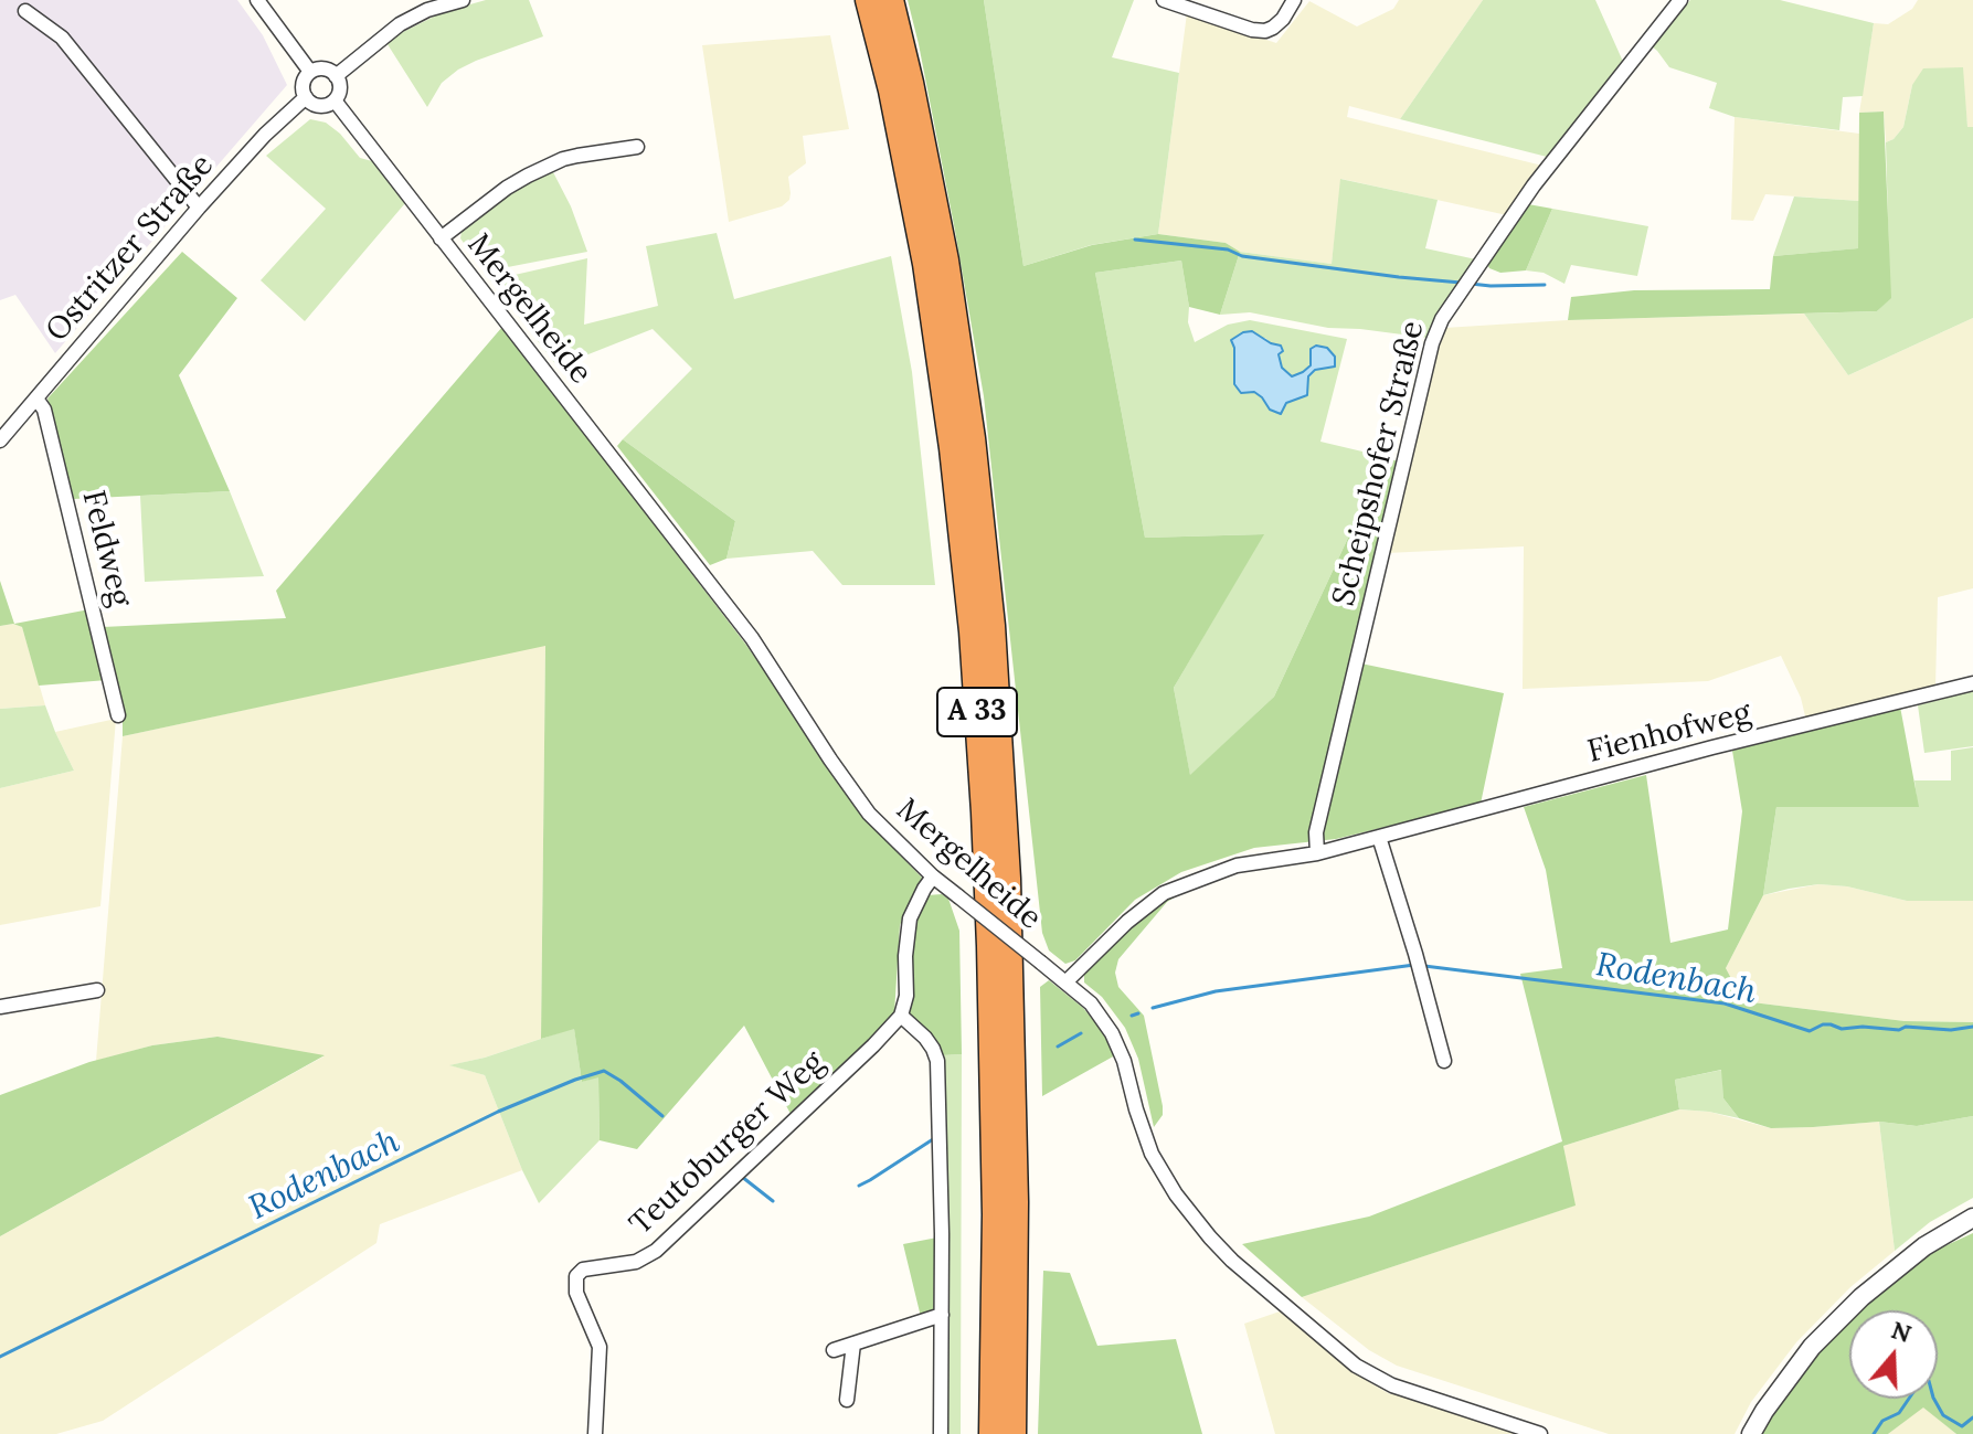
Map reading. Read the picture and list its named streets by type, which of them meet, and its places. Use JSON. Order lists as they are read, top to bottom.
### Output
{
  "streets": {
    "highway": ["A 33"],
    "street": [
      "Ostritzer Straße",
      "Mergelheide",
      "Scheipshofer Straße",
      "Feldweg",
      "Fienhofweg",
      "Teutoburger Weg"
    ]
  },
  "crossings": [
    ["Ostritzer Straße", "Mergelheide"],
    ["Ostritzer Straße", "Feldweg"],
    ["Mergelheide", "Fienhofweg"],
    ["Scheipshofer Straße", "Fienhofweg"]
  ],
  "water": ["Rodenbach"],
  "north": "top"
}
